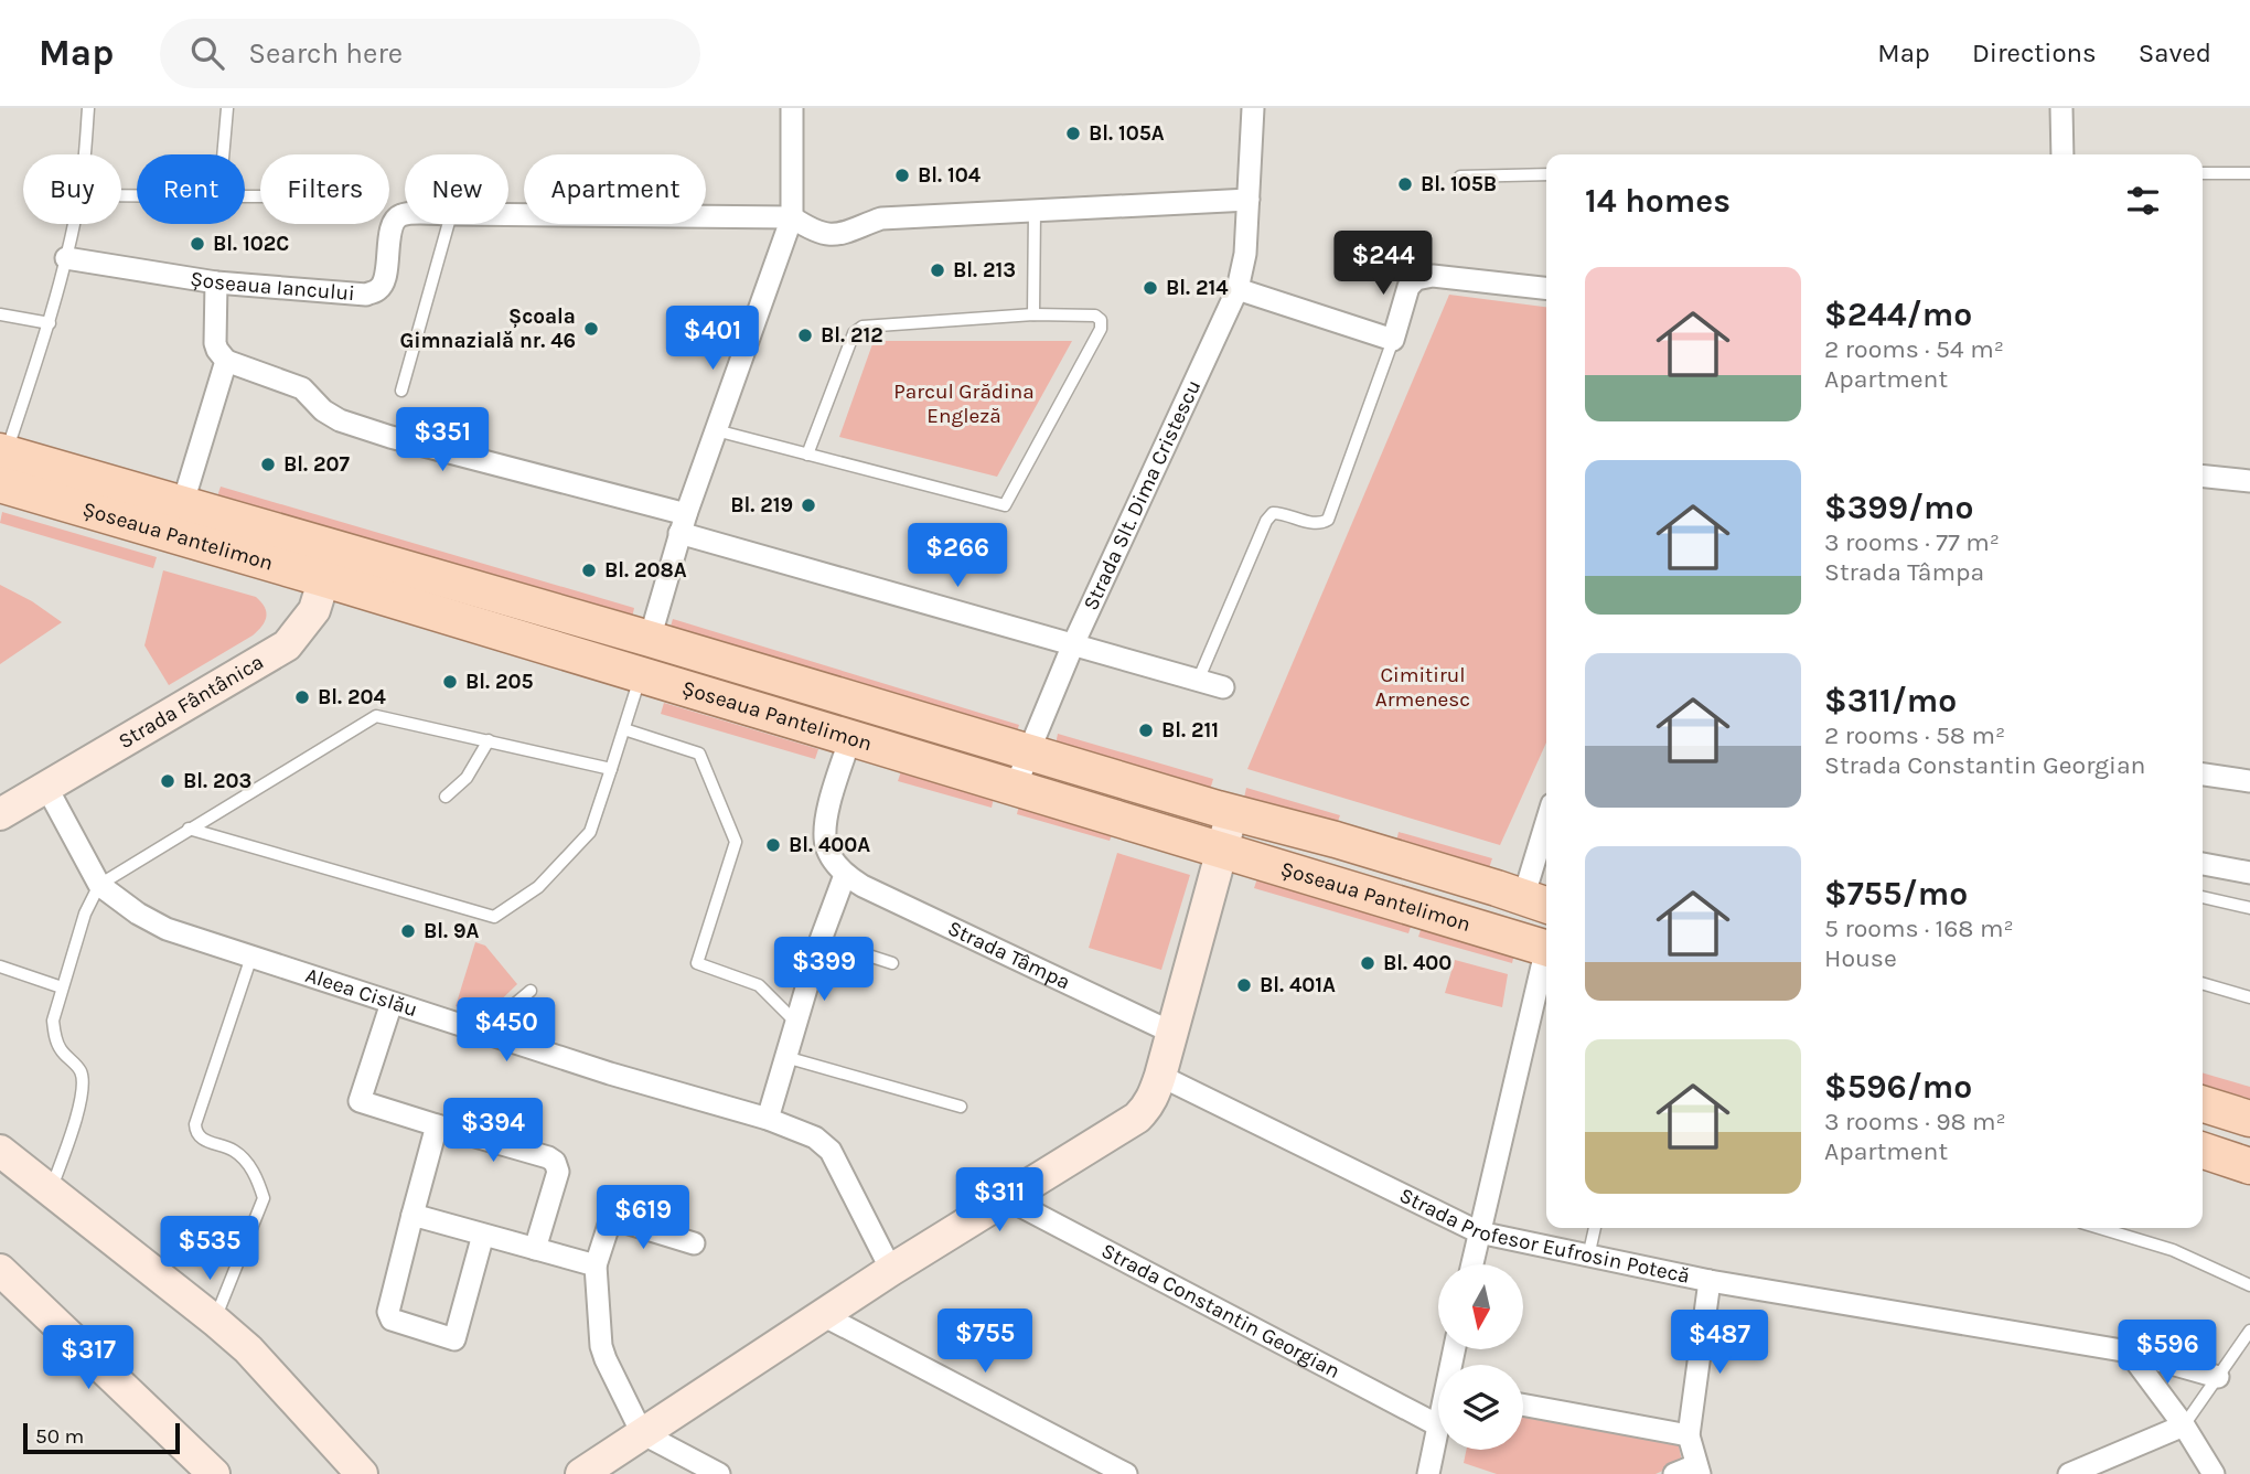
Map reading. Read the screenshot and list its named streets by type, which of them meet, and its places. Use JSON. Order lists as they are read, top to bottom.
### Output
{
  "streets": {
    "main road": ["Șoseaua Pantelimon"],
    "street": [
      "Șoseaua Iancului",
      "Strada Slt. Dima Cristescu",
      "Strada Fântânica",
      "Strada Tâmpa",
      "Aleea Cislău",
      "Strada Profesor Eufrosin Potecă",
      "Strada Constantin Georgian"
    ]
  },
  "crossings": [
    ["Strada Slt. Dima Cristescu", "Șoseaua Pantelimon"],
    ["Șoseaua Pantelimon", "Strada Fântânica"],
    ["Strada Fântânica", "Aleea Cislău"]
  ],
  "parks": ["Parcul Grădina Engleză", "Cimitirul Armenesc"],
  "places": [
    "Bl. 105A",
    "Bl. 104",
    "Bl. 105B",
    "Bl. 102C",
    "Bl. 213",
    "Bl. 214",
    "Școala Gimnazială nr. 46",
    "Bl. 212",
    "Bl. 207",
    "Bl. 219",
    "Bl. 208A",
    "Bl. 205",
    "Bl. 204",
    "Bl. 211",
    "Bl. 203",
    "Bl. 400A",
    "Bl. 9A",
    "Bl. 400",
    "Bl. 401A"
  ],
  "scale_bar": "50 m",
  "north": "bottom",
  "page": {
    "header": "Map",
    "search": "Search here",
    "nav": ["Map", "Directions", "Saved"],
    "chip": [
      "Buy",
      "Rent",
      "Filters",
      "New",
      "Apartment"
    ],
    "heading": "14 homes",
    "price": [
      "$244",
      "$401",
      "$351",
      "$266",
      "$399",
      "$450",
      "$394",
      "$311",
      "$619",
      "$535",
      "$755",
      "$487",
      "$596",
      "$317"
    ],
    "list": [
      {
        "name": "$244/mo",
        "note": "2 rooms · 54 m² · Apartment"
      },
      {
        "name": "$399/mo",
        "note": "3 rooms · 77 m² · Strada Tâmpa"
      },
      {
        "name": "$311/mo",
        "note": "2 rooms · 58 m² · Strada Constantin Georgian"
      },
      {
        "name": "$755/mo",
        "note": "5 rooms · 168 m² · House"
      },
      {
        "name": "$596/mo",
        "note": "3 rooms · 98 m² · Apartment"
      }
    ],
    "scale": "50 m"
  }
}
